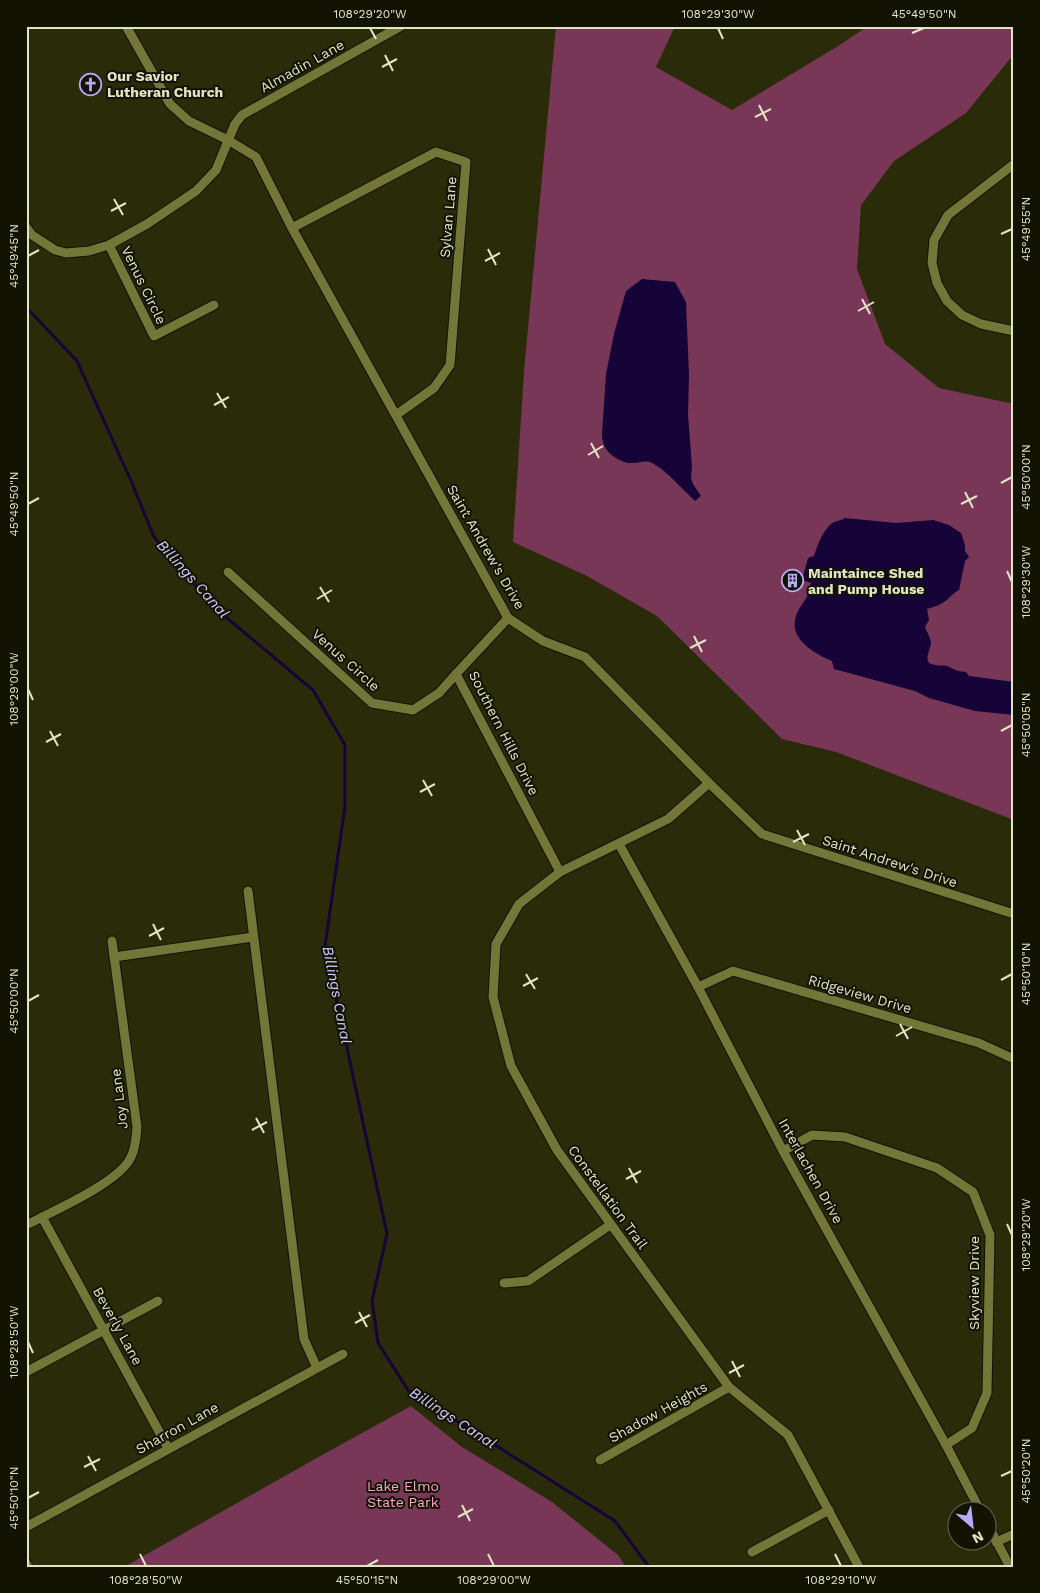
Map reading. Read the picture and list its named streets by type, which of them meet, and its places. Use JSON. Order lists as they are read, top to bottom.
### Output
{
  "streets": {
    "street": [
      "Almadin Lane",
      "Sylvan Lane",
      "Venus Circle",
      "Saint Andrew's Drive",
      "Southern Hills Drive",
      "Ridgeview Drive",
      "Joy Lane",
      "Interlachen Drive",
      "Constellation Trail",
      "Skyview Drive",
      "Beverly Lane",
      "Shadow Heights",
      "Sharron Lane"
    ]
  },
  "crossings": [
    ["Almadin Lane", "Venus Circle"],
    ["Almadin Lane", "Saint Andrew's Drive"],
    ["Sylvan Lane", "Saint Andrew's Drive"],
    ["Venus Circle", "Southern Hills Drive"],
    ["Saint Andrew's Drive", "Southern Hills Drive"],
    ["Saint Andrew's Drive", "Constellation Trail"],
    ["Southern Hills Drive", "Constellation Trail"],
    ["Ridgeview Drive", "Interlachen Drive"],
    ["Joy Lane", "Beverly Lane"],
    ["Interlachen Drive", "Constellation Trail"],
    ["Interlachen Drive", "Skyview Drive"],
    ["Constellation Trail", "Shadow Heights"],
    ["Beverly Lane", "Sharron Lane"]
  ],
  "water": ["Billings Canal"],
  "parks": ["Lake Elmo State Park"],
  "places": {
    "church": ["Our Savior Lutheran Church"],
    "building": ["Maintaince Shed and Pump House"]
  },
  "north": "bottom right",
  "coordinates": [
    "108°29'20\"W",
    "108°29'30\"W",
    "45°49'50\"N",
    "45°49'55\"N",
    "45°49'45\"N",
    "45°50'00\"N",
    "108°29'00\"W",
    "45°50'05\"N",
    "45°50'10\"N",
    "108°28'50\"W",
    "45°50'20\"N",
    "45°50'15\"N",
    "108°29'10\"W"
  ]
}
